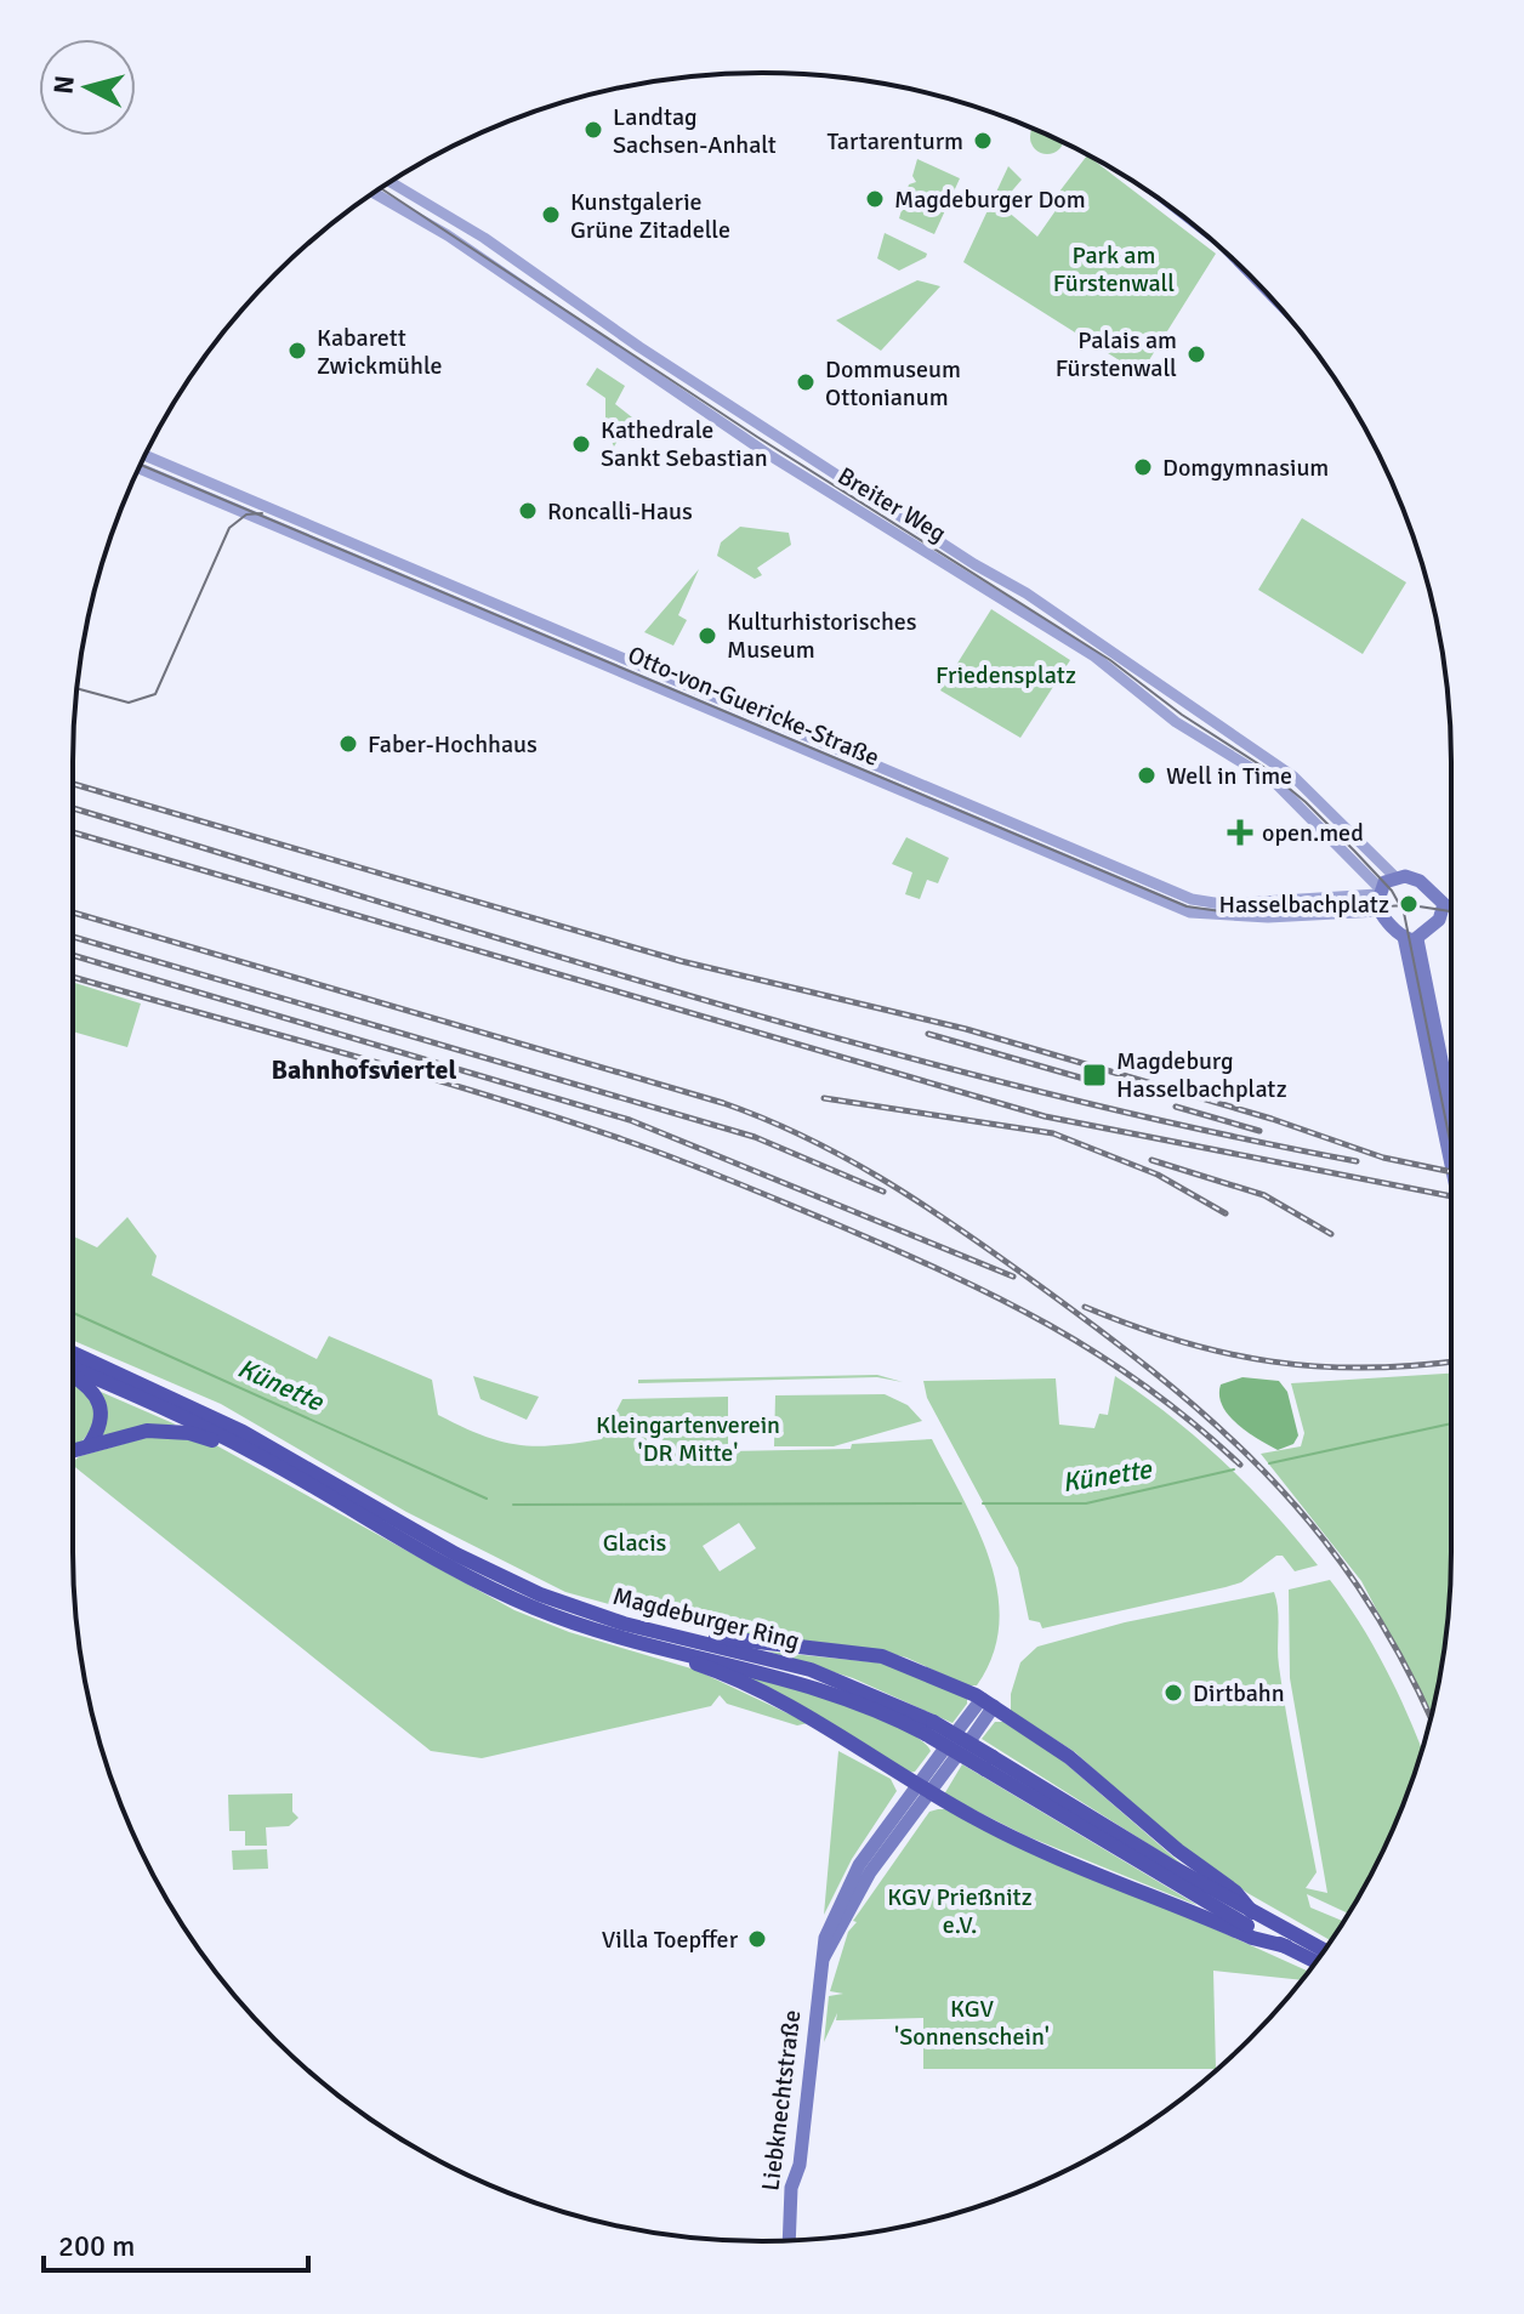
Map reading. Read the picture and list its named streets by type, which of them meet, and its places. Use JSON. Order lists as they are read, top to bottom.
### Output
{
  "streets": {
    "highway": ["Magdeburger Ring"],
    "main road": ["Liebknechtstraße"],
    "street": ["Breiter Weg", "Otto-von-Guericke-Straße"]
  },
  "crossings": [
    ["Breiter Weg", "Otto-von-Guericke-Straße"]
  ],
  "districts": ["Bahnhofsviertel"],
  "water": ["Künette"],
  "parks": [
    "Park am Fürstenwall",
    "Friedensplatz",
    "Kleingartenverein 'DR Mitte'",
    "Glacis",
    "KGV Prießnitz e.V.",
    "KGV 'Sonnenschein'"
  ],
  "places": {
    "other": [
      "Landtag Sachsen-Anhalt",
      "Tartarenturm",
      "Magdeburger Dom",
      "Kunstgalerie Grüne Zitadelle",
      "Kabarett Zwickmühle",
      "Palais am Fürstenwall",
      "Dommuseum Ottonianum",
      "Kathedrale Sankt Sebastian",
      "Domgymnasium",
      "Roncalli-Haus",
      "Kulturhistorisches Museum",
      "Faber-Hochhaus",
      "Well in Time",
      "Hasselbachplatz",
      "Dirtbahn",
      "Villa Toepffer"
    ],
    "health": ["open.med"],
    "transit": ["Magdeburg Hasselbachplatz"]
  },
  "scale_bar": "200 m",
  "north": "left"
}
